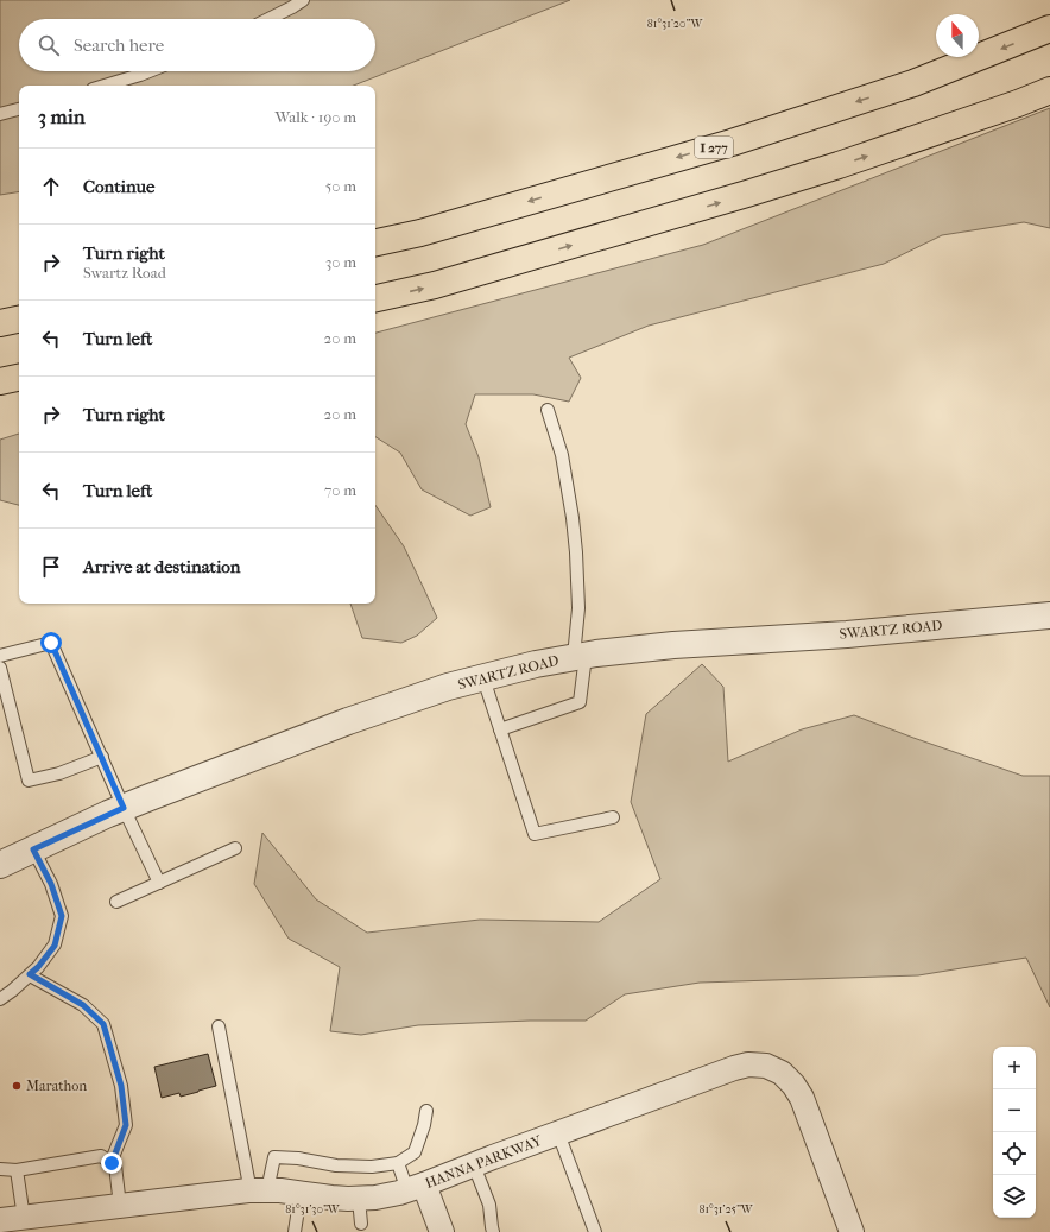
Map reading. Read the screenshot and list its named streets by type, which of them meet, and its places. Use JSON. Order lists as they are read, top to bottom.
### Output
{
  "streets": {
    "highway": ["I 277"],
    "street": ["SWARTZ ROAD", "HANNA PARKWAY"]
  },
  "places": ["Marathon"],
  "north": "top",
  "page": {
    "search": "Search here",
    "heading": ["3 min", "Walk · 190 m"],
    "list": [
      ["Continue", "50 m"],
      ["Turn right", "Swartz Road", "30 m"],
      ["Turn left", "20 m"],
      ["Turn right", "20 m"],
      ["Turn left", "70 m"],
      "Arrive at destination"
    ],
    "map_buttons": ["+", "−"]
  },
  "coordinates": ["81°31'20\"W", "81°31'30\"W", "81°31'25\"W"]
}
